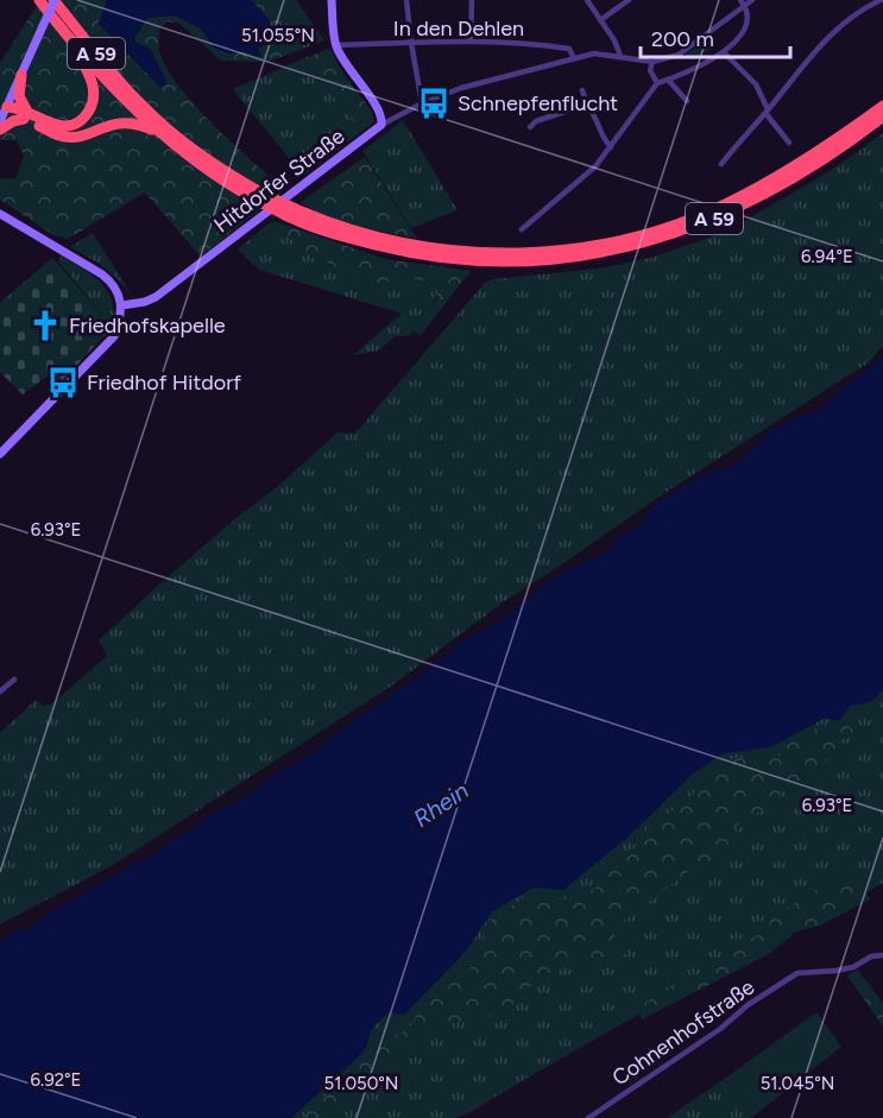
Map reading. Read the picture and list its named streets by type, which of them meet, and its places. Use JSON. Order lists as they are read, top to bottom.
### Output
{
  "streets": {
    "highway": ["A 59"],
    "street": ["In den Dehlen", "Hitdorfer Straße", "Cohnenhofstraße"]
  },
  "crossings": [
    ["In den Dehlen", "Hitdorfer Straße"]
  ],
  "water": ["Rhein"],
  "places": {
    "bus stop": ["Schnepfenflucht", "Friedhof Hitdorf"],
    "church": ["Friedhofskapelle"]
  },
  "scale_bar": "200 m",
  "coordinates": [
    "51.055°N",
    "6.94°E",
    "6.93°E",
    "6.92°E",
    "51.050°N",
    "51.045°N"
  ]
}
